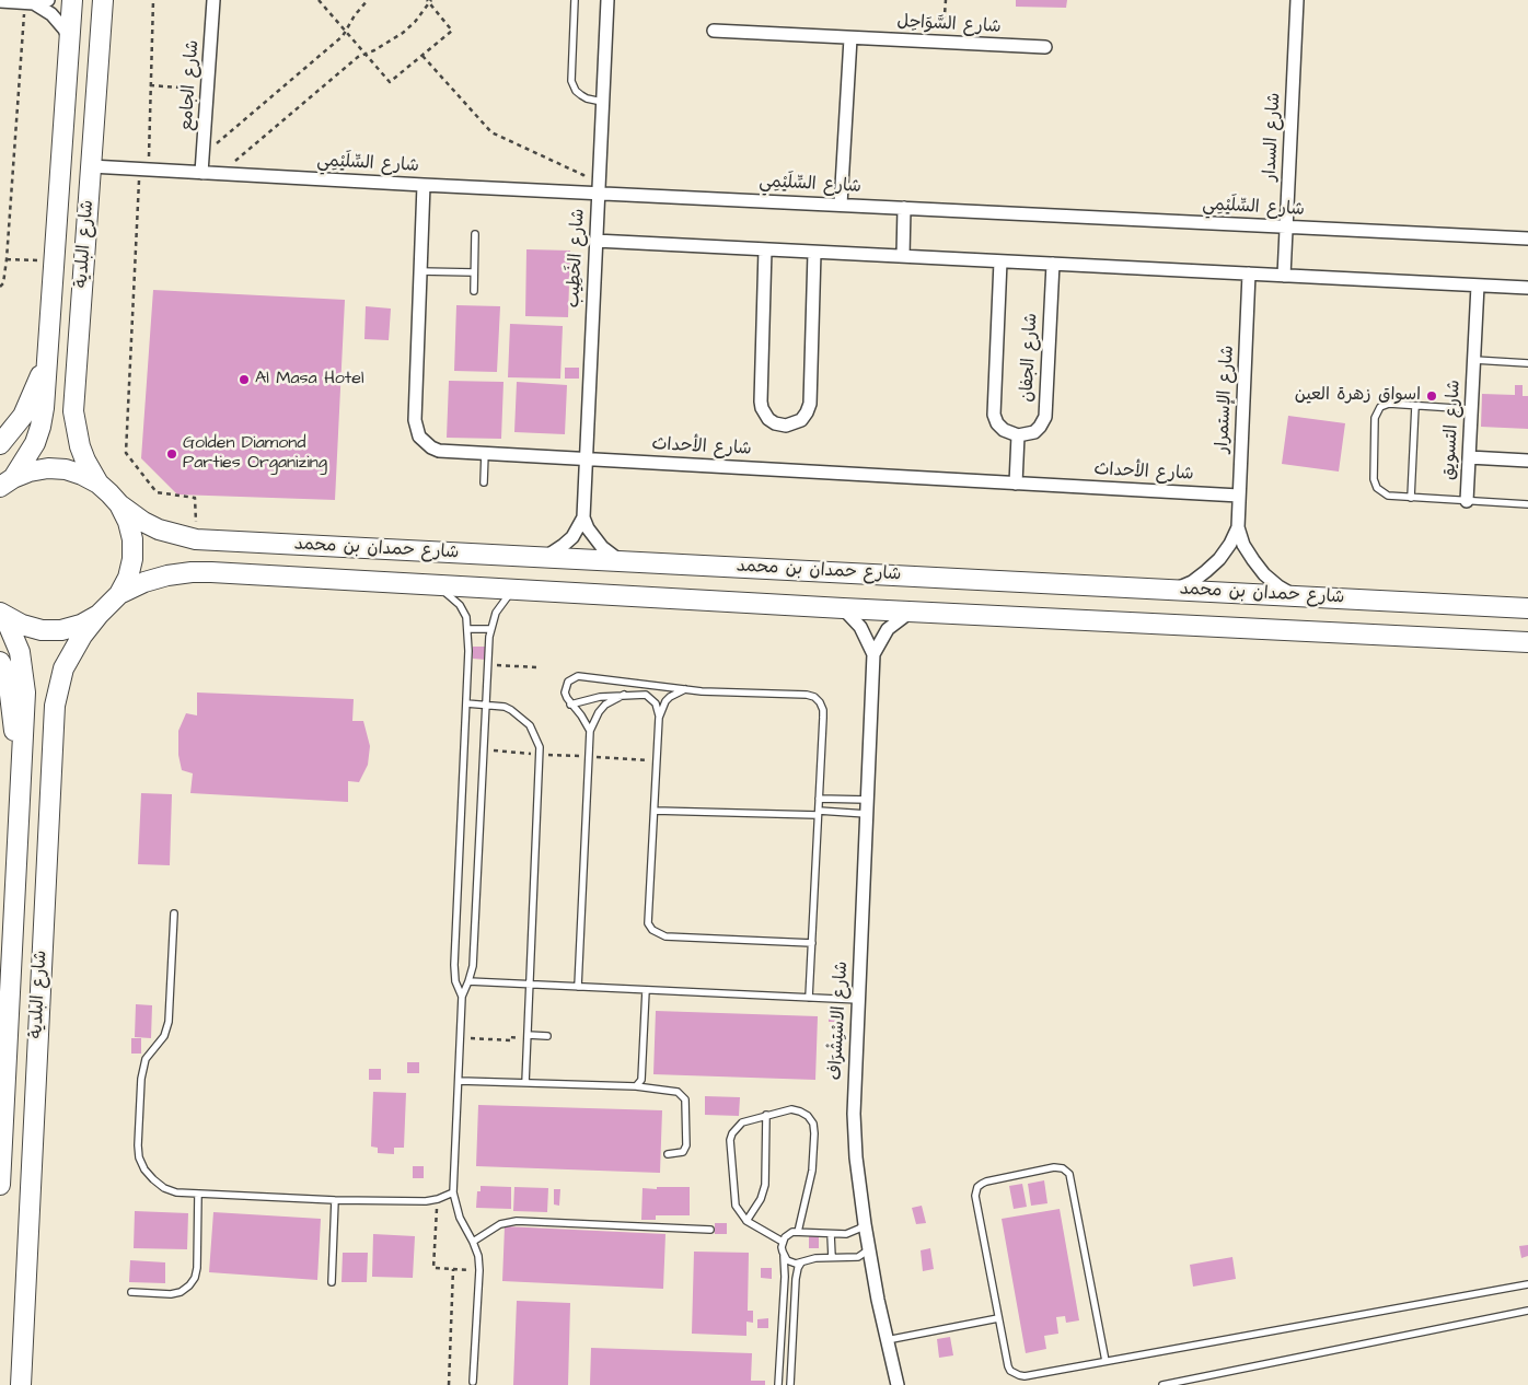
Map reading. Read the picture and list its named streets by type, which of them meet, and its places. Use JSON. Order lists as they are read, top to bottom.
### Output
{
  "streets": {
    "main road": ["شارع البلدية", "شارع حمدان بن محمد"],
    "street": [
      "شارع السَّوَاحِل",
      "شارع الجامع",
      "شارع السدار",
      "شارع السِّلَيْمِي",
      "شارع الخَطِيب",
      "شارع الجفان",
      "شارع الإستمرار",
      "شارع التسويق",
      "شارع الأحداث",
      "شارع الاسْتِشْرَاف"
    ]
  },
  "crossings": [
    ["شارع الجامع", "شارع السِّلَيْمِي"],
    ["شارع السدار", "شارع السِّلَيْمِي"],
    ["شارع السِّلَيْمِي", "شارع البلدية"],
    ["شارع السِّلَيْمِي", "شارع الخَطِيب"],
    ["شارع السِّلَيْمِي", "شارع الأحداث"],
    ["شارع الخَطِيب", "شارع الأحداث"],
    ["شارع الإستمرار", "شارع الأحداث"],
    ["شارع الإستمرار", "شارع حمدان بن محمد"],
    ["شارع حمدان بن محمد", "شارع الاسْتِشْرَاف"]
  ],
  "places": ["Al Masa Hotel", "اسواق زهرة العين", "Golden Diamond Parties Organizing"]
}
